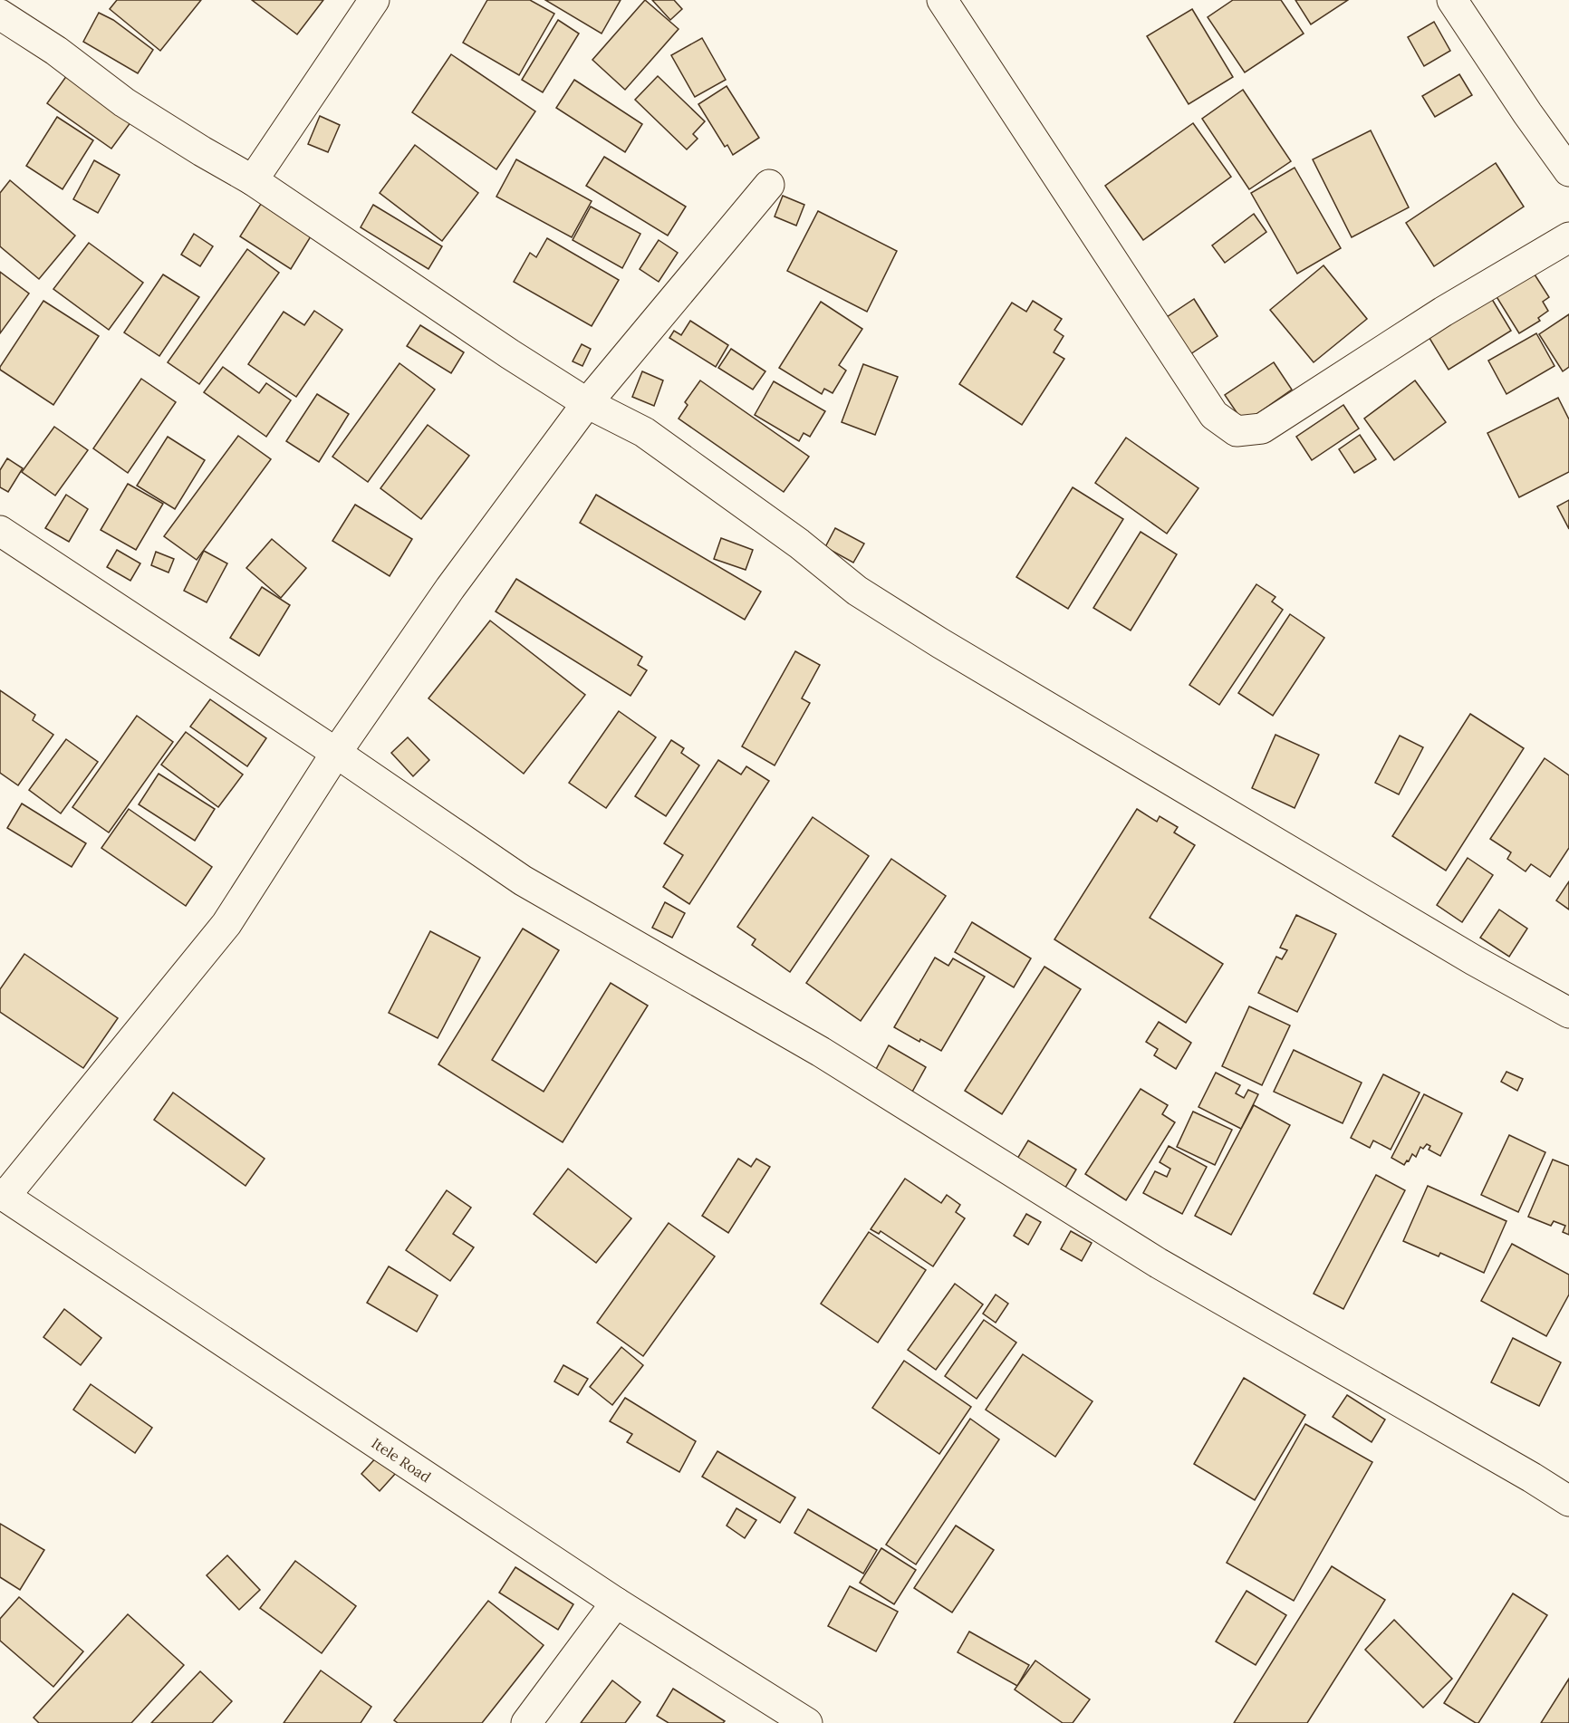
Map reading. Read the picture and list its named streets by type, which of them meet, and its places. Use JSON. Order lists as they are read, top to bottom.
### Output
{
  "streets": {
    "street": ["Itele Road"]
  }
}
